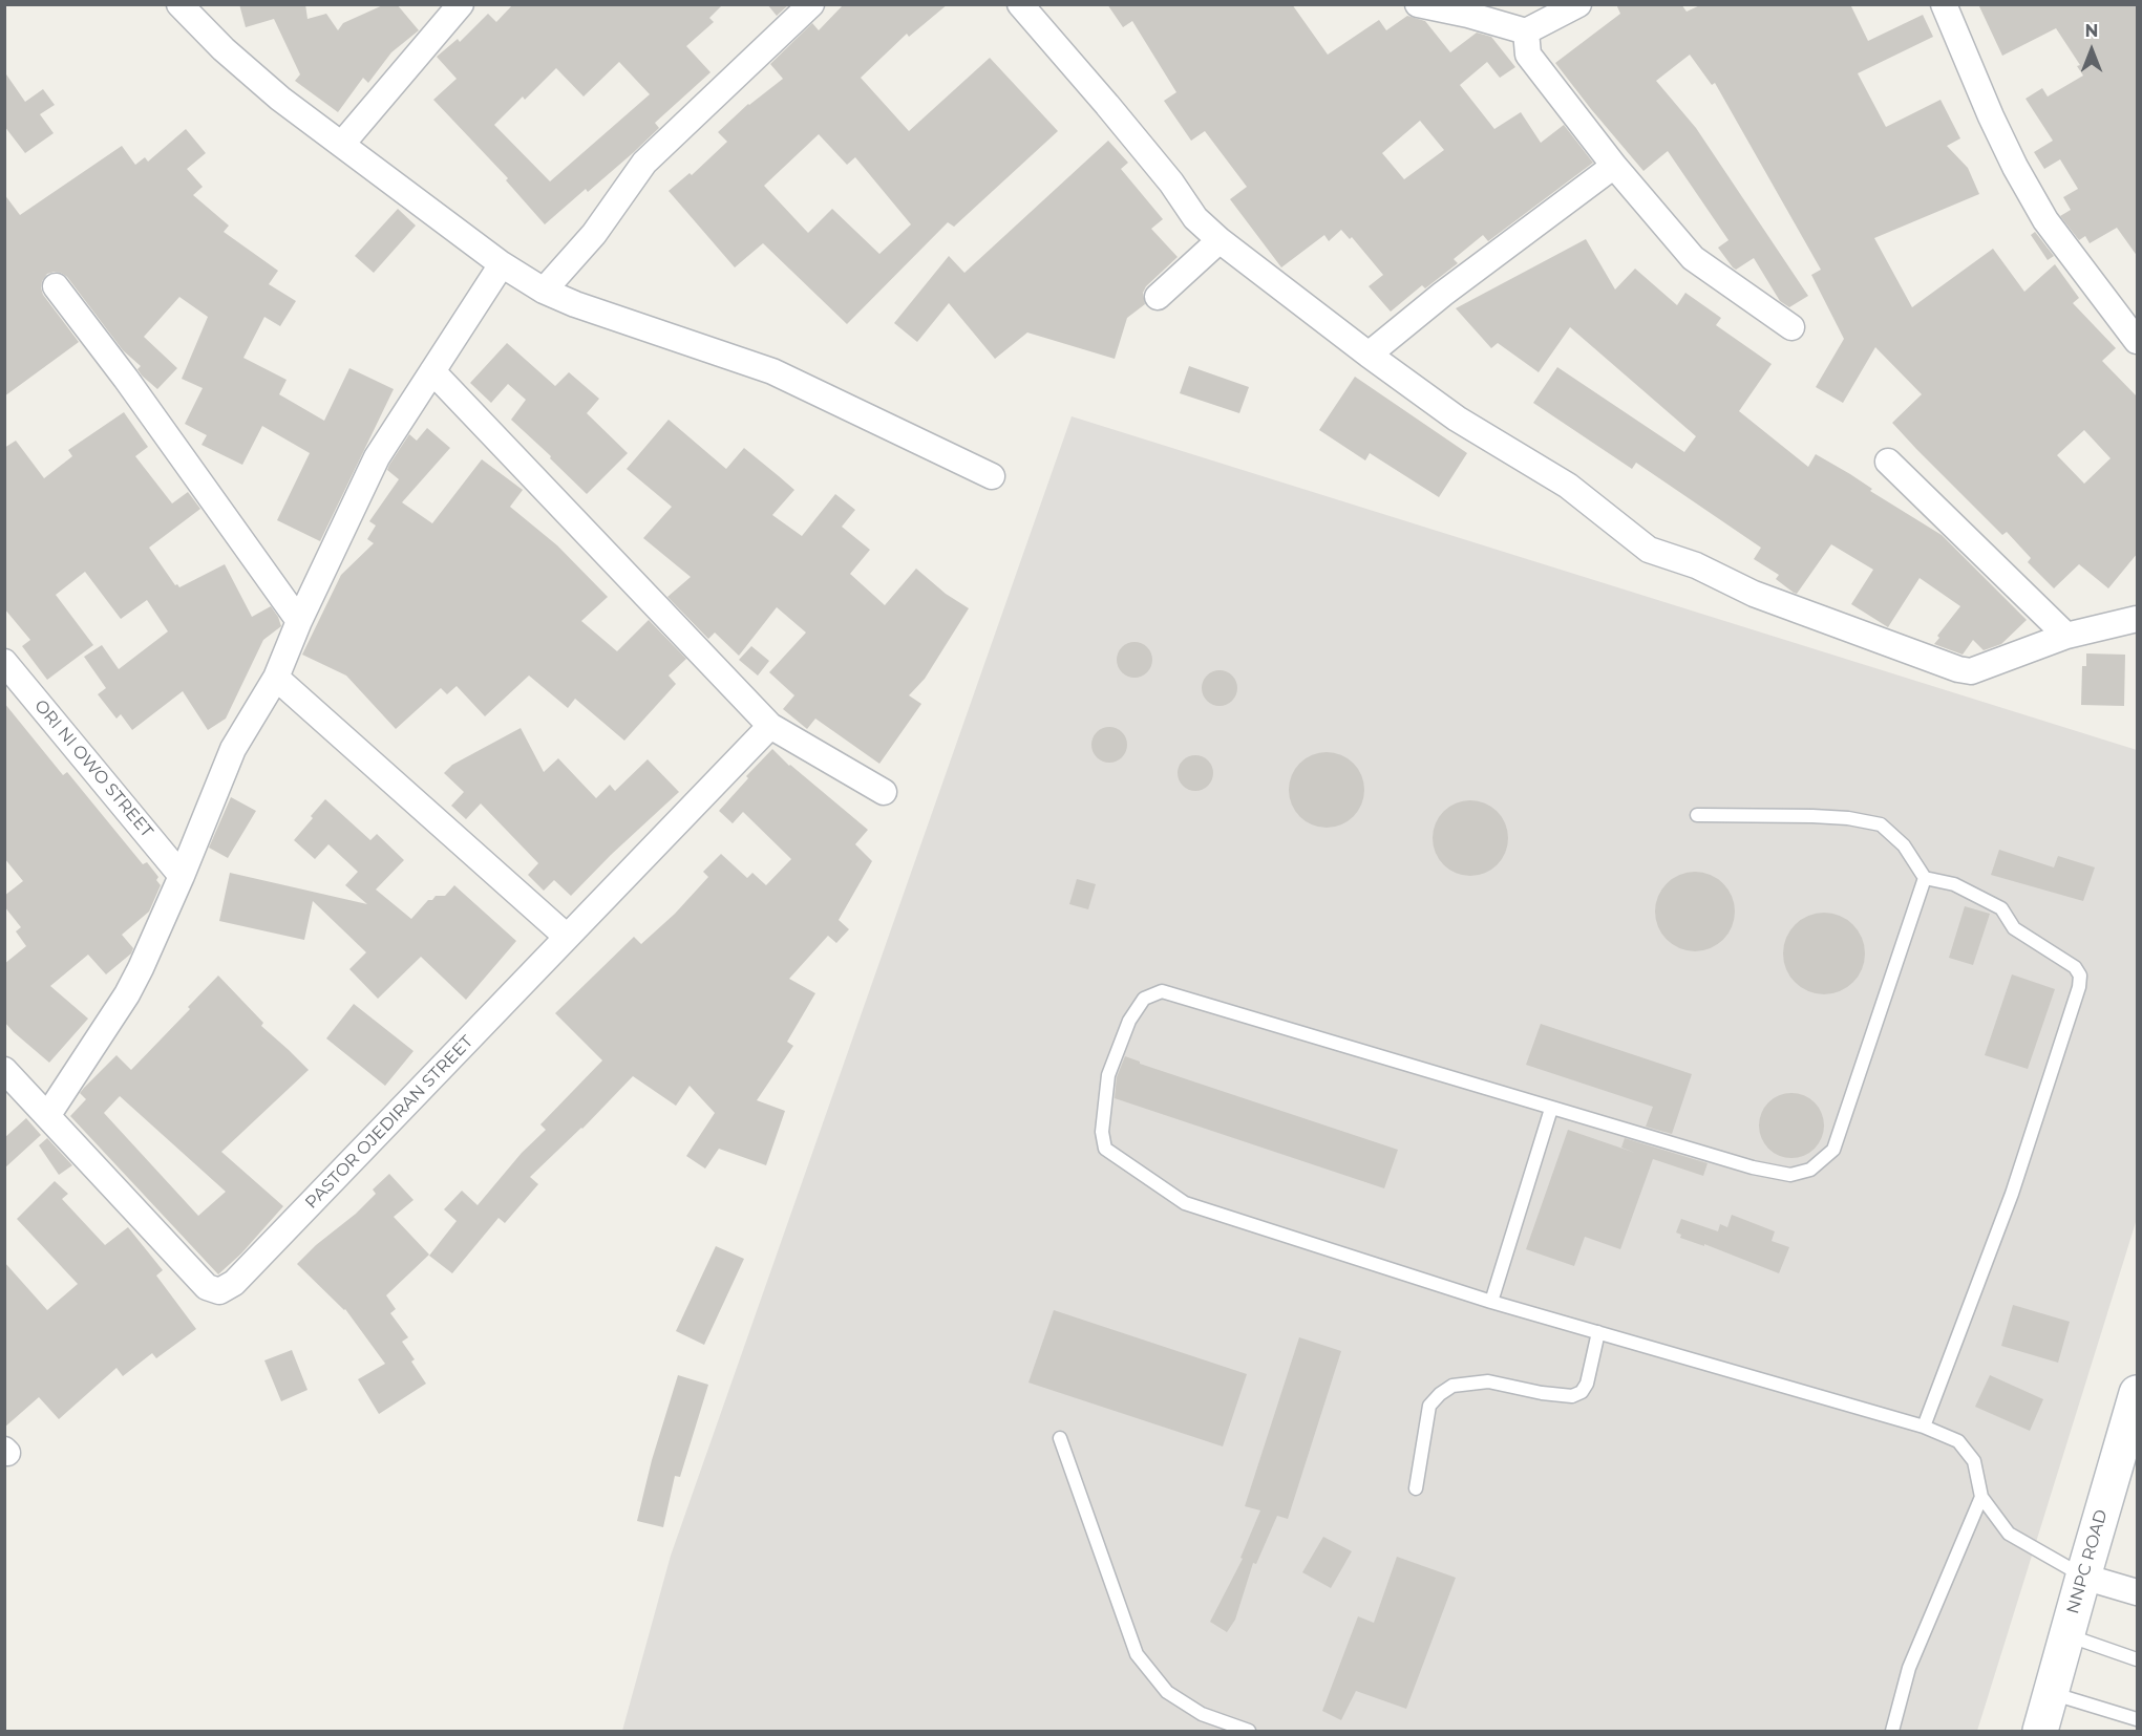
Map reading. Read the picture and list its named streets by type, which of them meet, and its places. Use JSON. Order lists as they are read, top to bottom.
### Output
{
  "streets": {
    "street": ["ORI NI OWO STREET", "PASTOR OJEDIRAN STREET", "NNPC ROAD"]
  },
  "north": "top"
}
